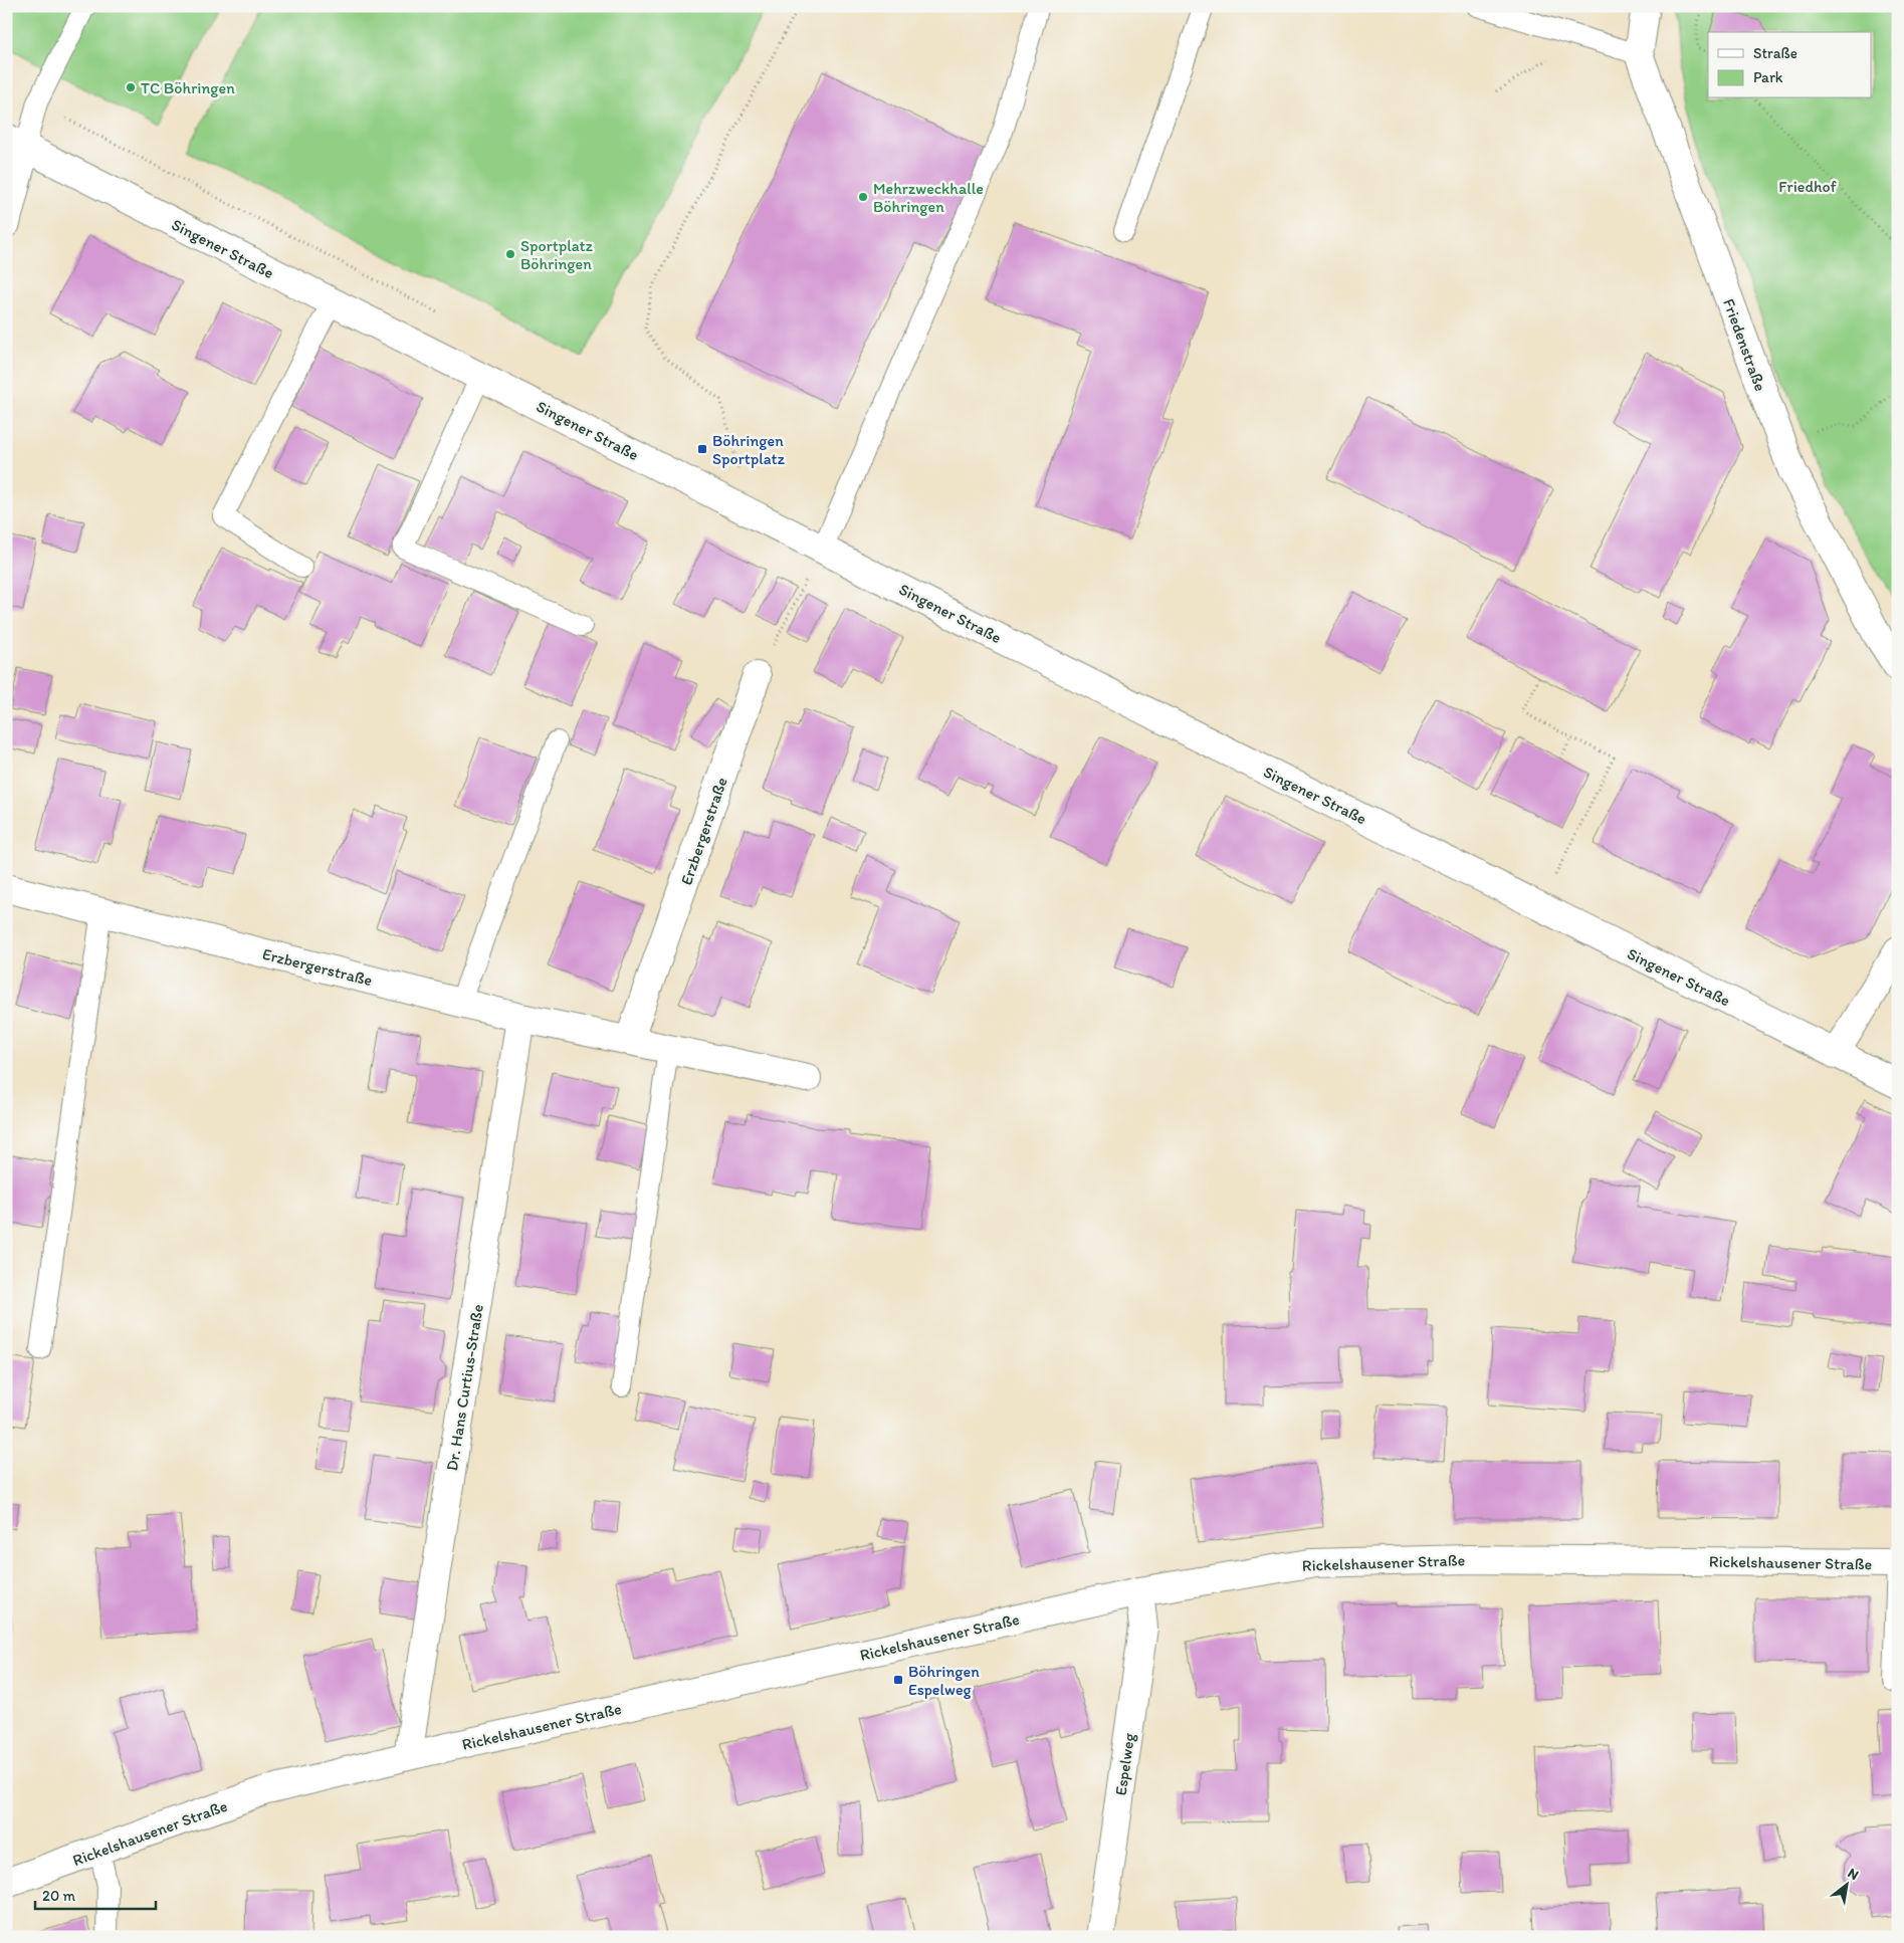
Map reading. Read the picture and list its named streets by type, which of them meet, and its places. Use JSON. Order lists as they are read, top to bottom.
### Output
{
  "streets": {
    "street": [
      "Singener Straße",
      "Friedenstraße",
      "Erzbergerstraße",
      "Dr. Hans Curtius-Straße",
      "Rickelshausener Straße",
      "Espelweg"
    ]
  },
  "crossings": [
    ["Erzbergerstraße", "Dr. Hans Curtius-Straße"],
    ["Dr. Hans Curtius-Straße", "Rickelshausener Straße"],
    ["Rickelshausener Straße", "Espelweg"]
  ],
  "parks": ["Friedhof"],
  "places": {
    "other": ["TC Böhringen", "Mehrzweckhalle Böhringen", "Sportplatz Böhringen"],
    "transit": ["Böhringen Sportplatz", "Böhringen Espelweg"]
  },
  "legend": ["Straße", "Park"],
  "scale_bar": "20 m",
  "north": "top right"
}
